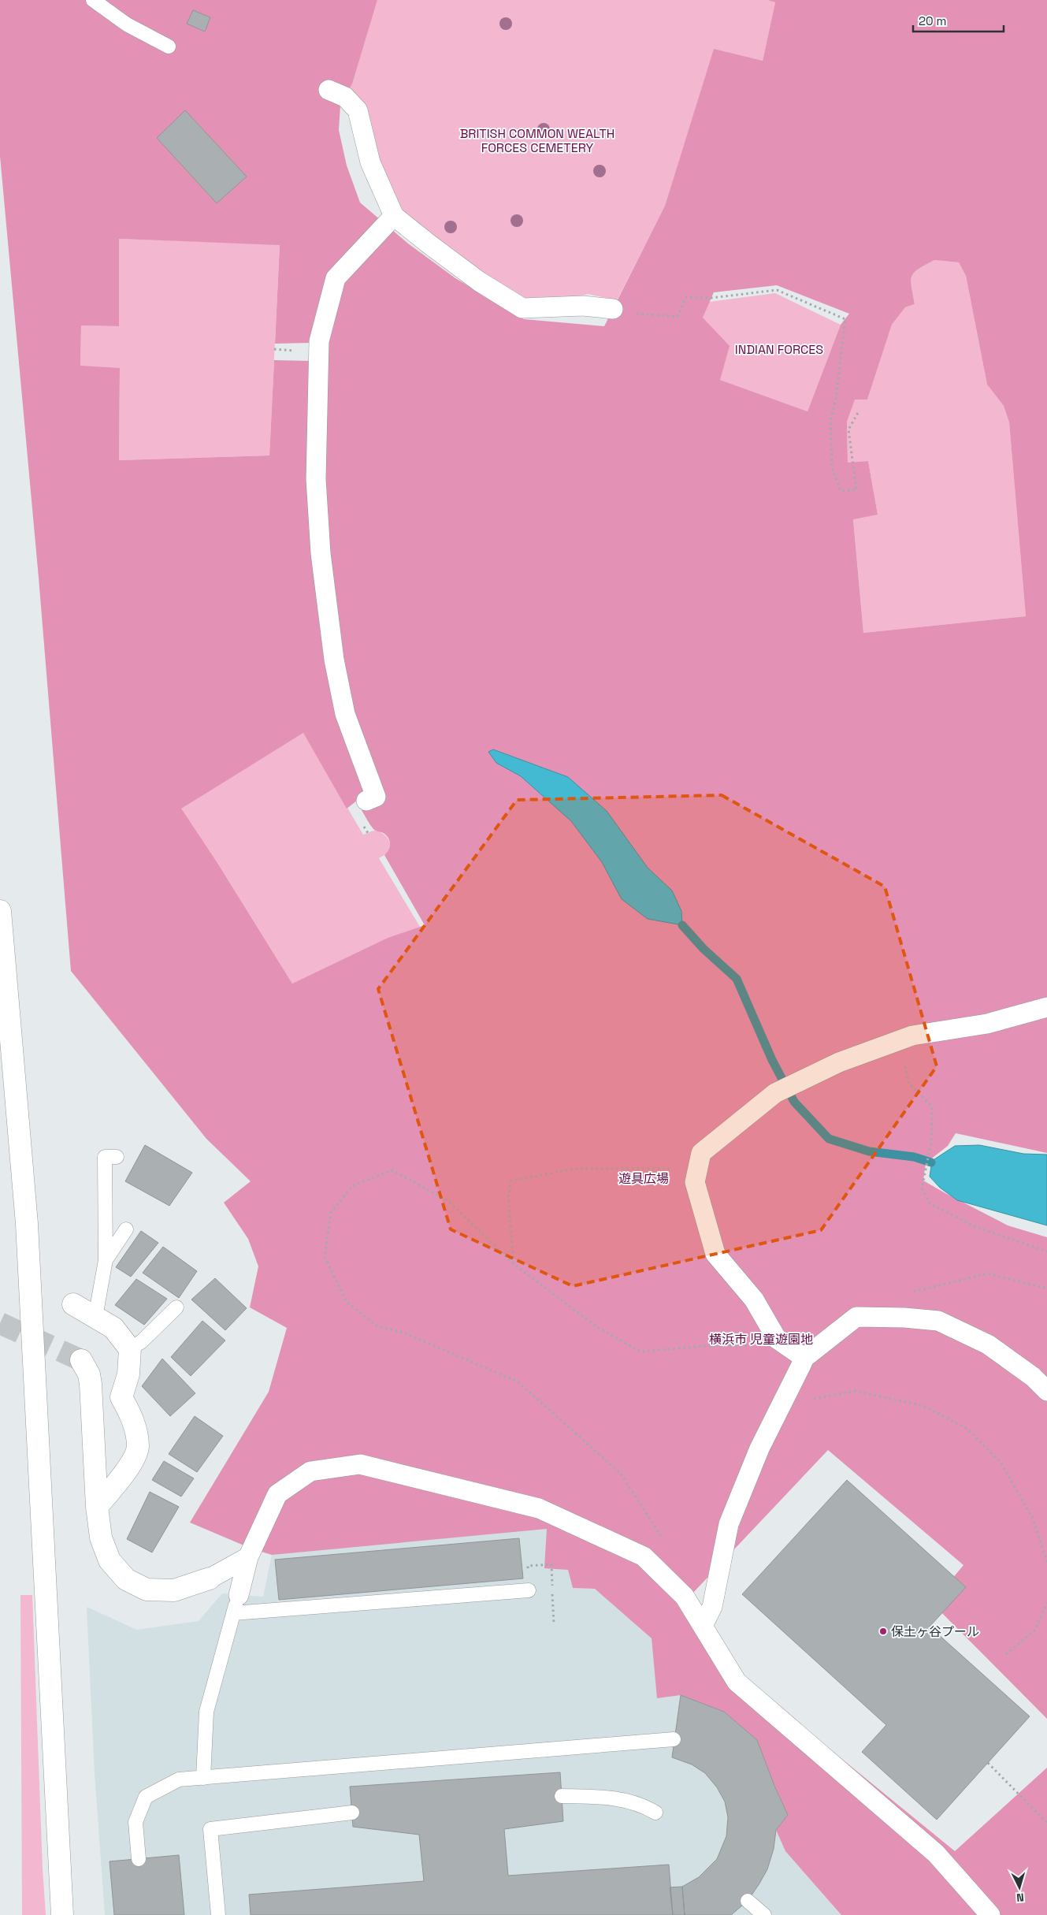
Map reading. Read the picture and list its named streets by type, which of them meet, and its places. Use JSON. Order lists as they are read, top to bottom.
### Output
{
  "parks": [
    "BRITISH COMMON WEALTH FORCES CEMETERY",
    "INDIAN FORCES",
    "遊具広場",
    "横浜市 児童遊園地"
  ],
  "places": ["保土ヶ谷プール"],
  "scale_bar": "20 m",
  "north": "bottom"
}
